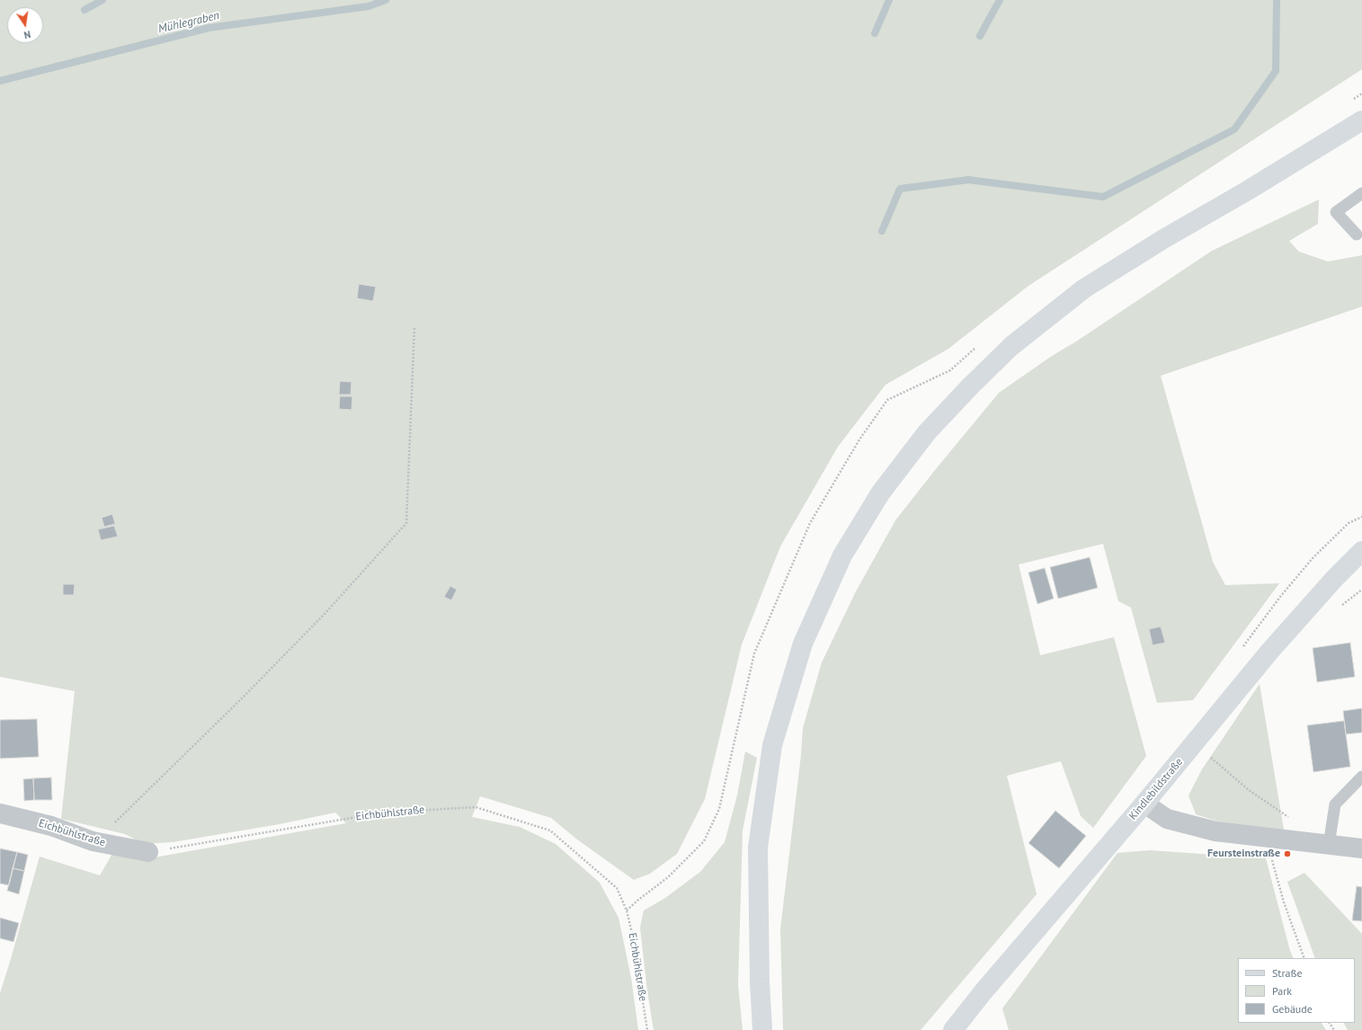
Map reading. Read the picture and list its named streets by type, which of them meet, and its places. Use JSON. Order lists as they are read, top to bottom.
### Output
{
  "streets": {
    "main road": ["Kindlebildstraße"],
    "street": ["Eichbühlstraße"]
  },
  "water": ["Mühlegraben"],
  "places": ["Feursteinstraße"],
  "legend": ["Straße", "Park", "Gebäude"],
  "north": "bottom"
}
